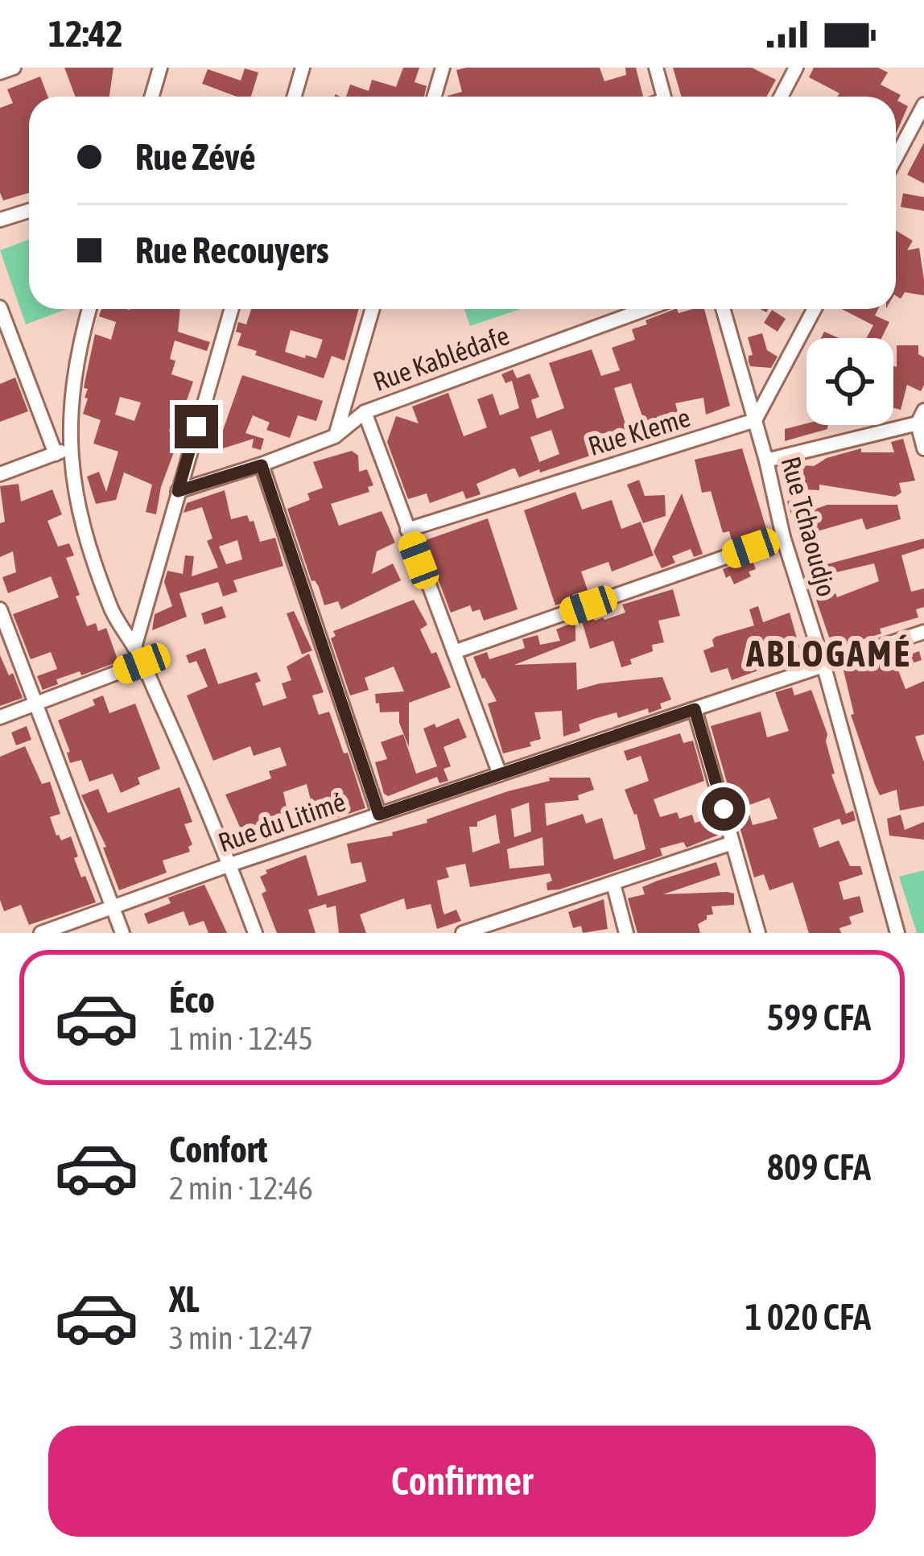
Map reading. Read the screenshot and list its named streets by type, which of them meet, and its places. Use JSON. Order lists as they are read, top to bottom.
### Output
{
  "streets": {
    "street": [
      "Rue Kablédafe",
      "Rue Kleme",
      "Rue Tchaoudjo",
      "Rue du Litimé"
    ]
  },
  "crossings": [
    ["Rue Kleme", "Rue Tchaoudjo"],
    ["Rue Tchaoudjo", "Rue du Litimé"]
  ],
  "districts": ["ABLOGAMÉ"],
  "page": {
    "status": "12:42",
    "banner": ["Rue Zévé", "Rue Recouyers"],
    "list": [
      {
        "name": "Éco",
        "note": "1 min · 12:45",
        "value": "599 CFA"
      },
      {
        "name": "Confort",
        "note": "2 min · 12:46",
        "value": "809 CFA"
      },
      {
        "name": "XL",
        "note": "3 min · 12:47",
        "value": "1 020 CFA"
      }
    ],
    "buttons": "Confirmer"
  }
}
